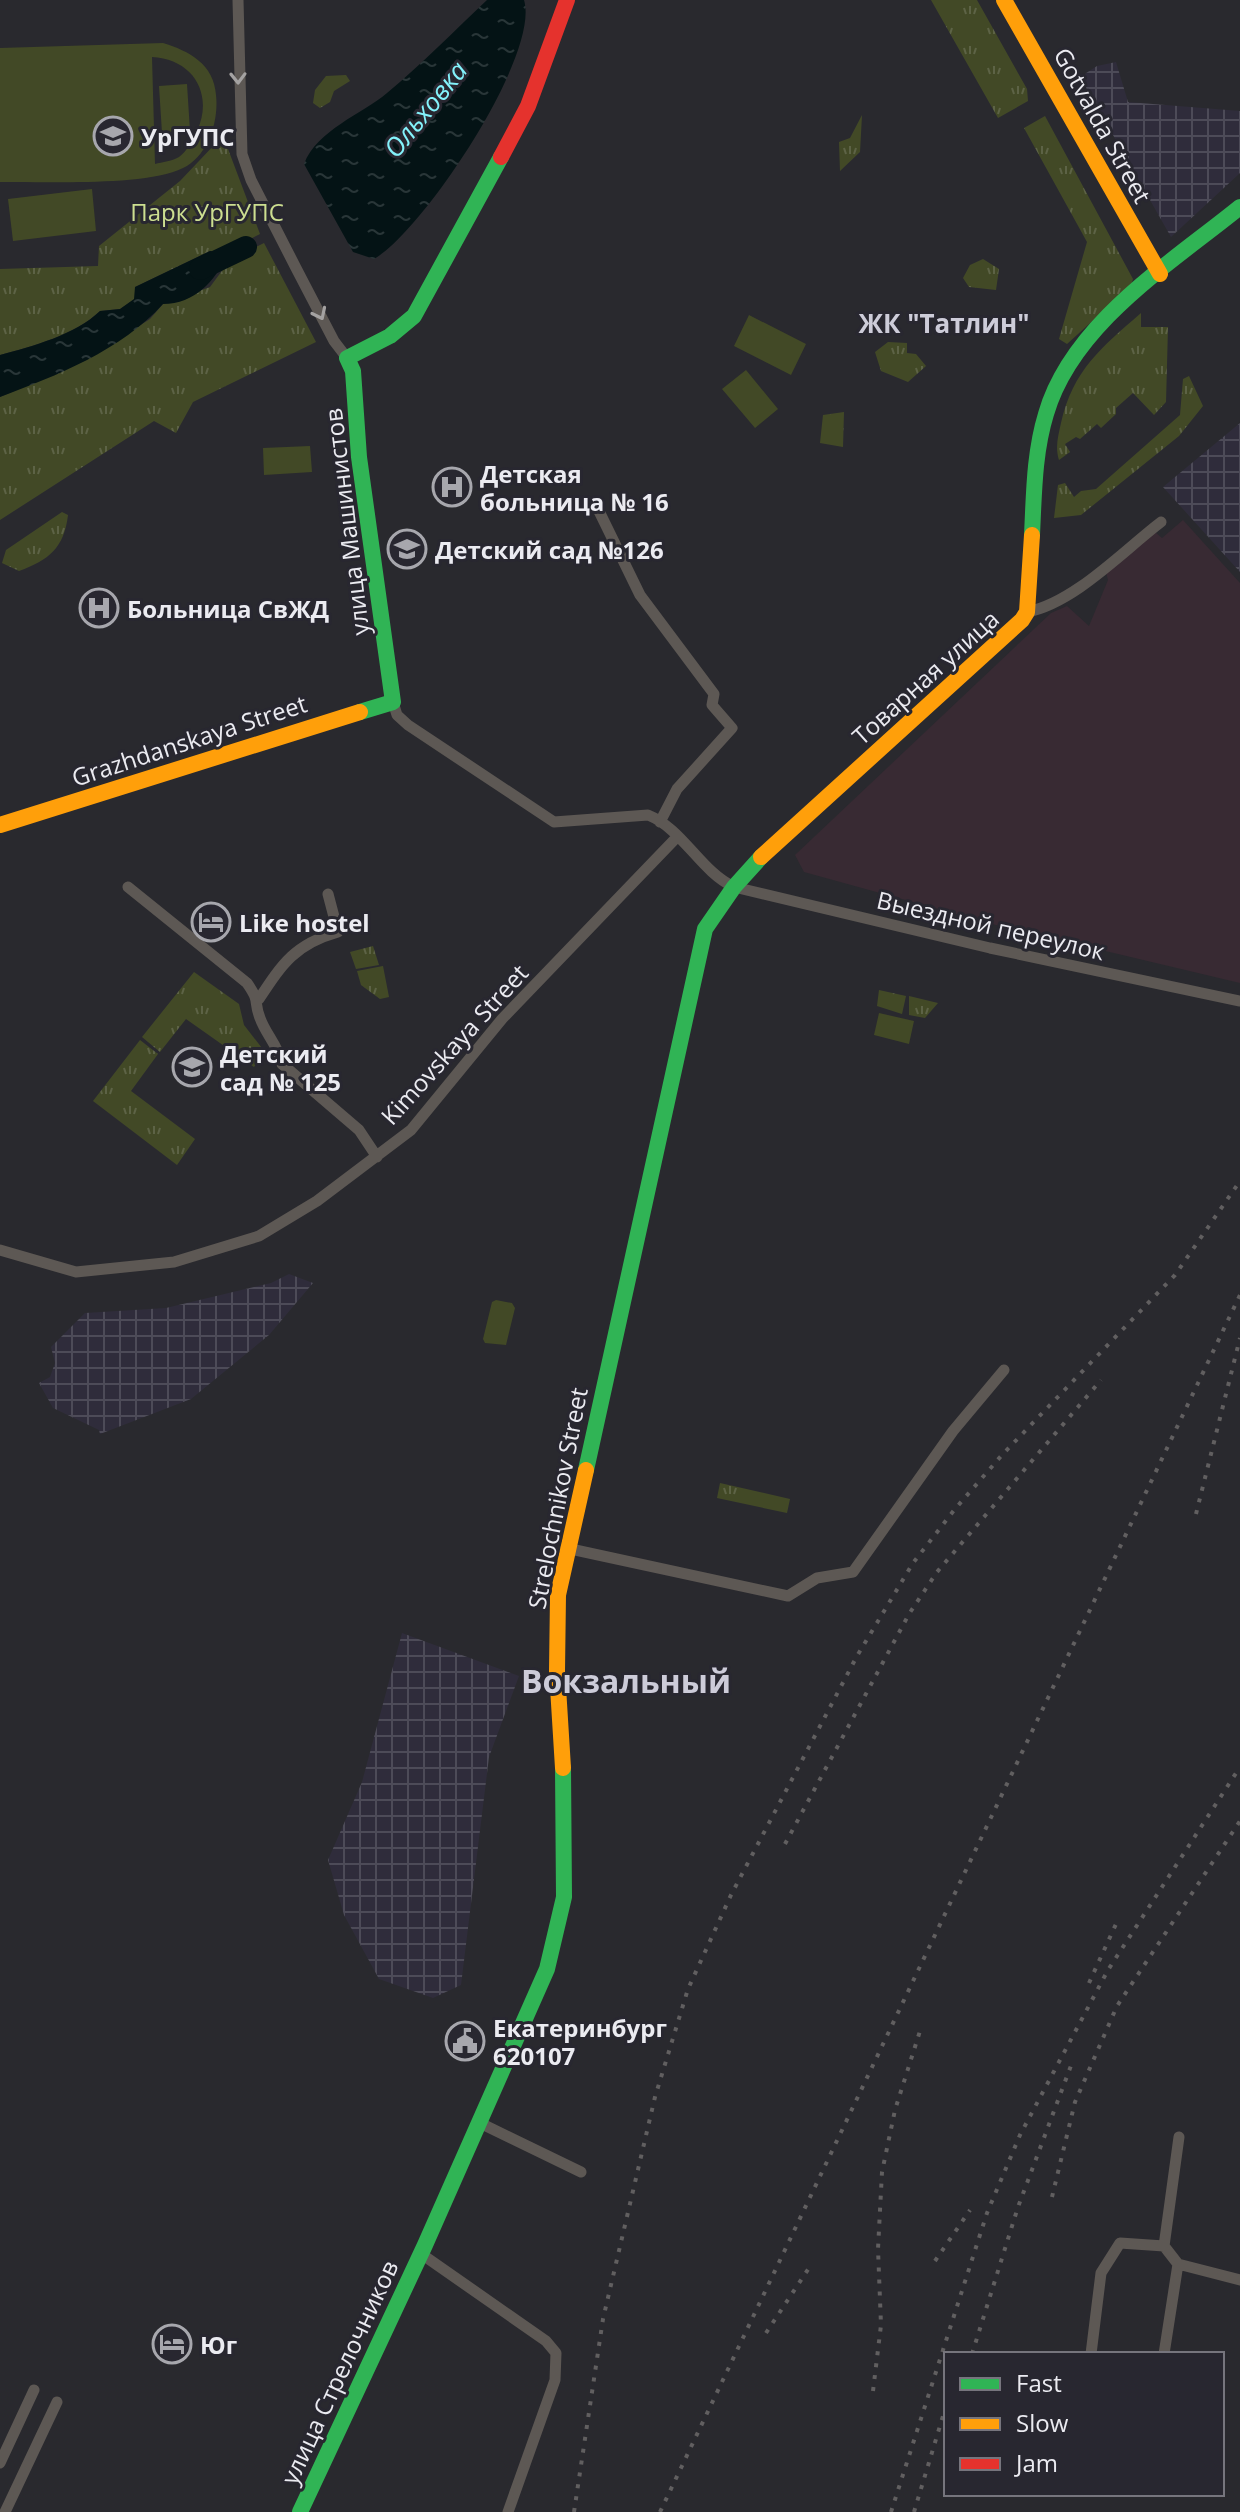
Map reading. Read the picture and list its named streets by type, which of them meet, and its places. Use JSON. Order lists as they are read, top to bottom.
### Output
{
  "streets": {
    "main road": [
      "Gotvalda Street",
      "улица Машинистов",
      "Товарная улица",
      "Grazhdanskaya Street",
      "Strelochnikov Street",
      "улица Стрелочников"
    ],
    "street": ["Выездной переулок", "Kimovskaya Street"]
  },
  "crossings": [
    ["улица Машинистов", "Grazhdanskaya Street"],
    ["Товарная улица", "Выездной переулок"],
    ["Товарная улица", "Strelochnikov Street"],
    ["Выездной переулок", "Strelochnikov Street"],
    ["Strelochnikov Street", "улица Стрелочников"]
  ],
  "districts": ["ЖК \"Татлин\"", "Вокзальный"],
  "water": ["Ольховка"],
  "parks": ["Парк УрГУПС"],
  "places": {
    "school or university": ["УрГУПС", "Детский сад №126", "Детский сад № 125"],
    "hospital": ["Детская больница № 16", "Больница СвЖД"],
    "hotel": ["Like hostel", "Юг"],
    "public building": ["Екатеринбург 620107"]
  },
  "legend": ["Fast", "Slow", "Jam"]
}
